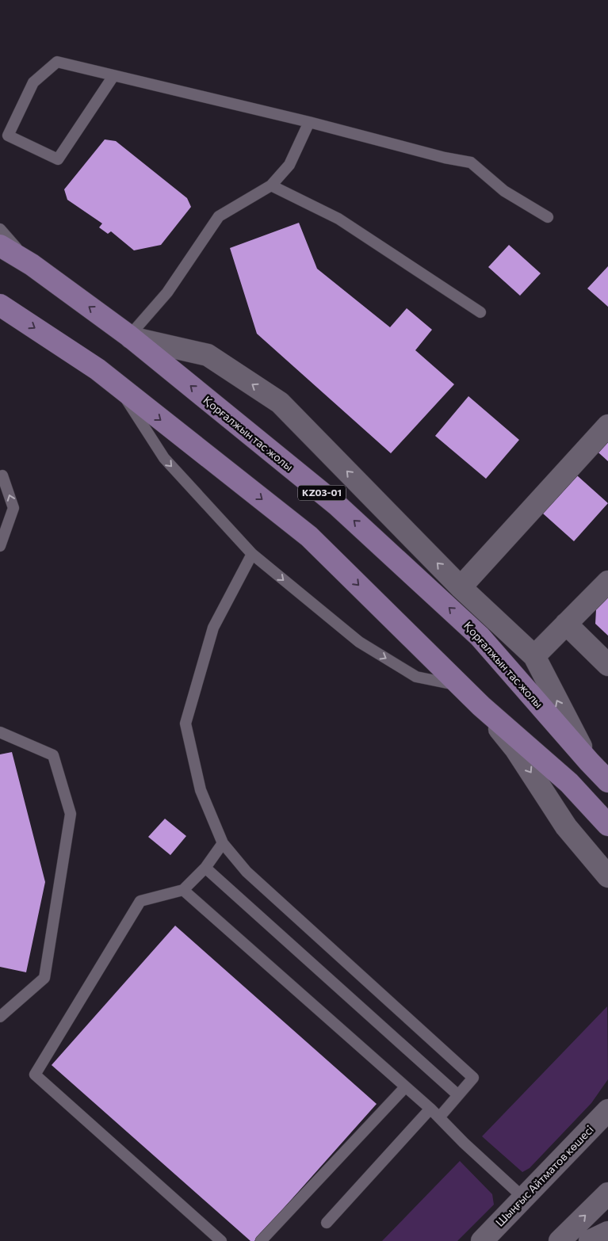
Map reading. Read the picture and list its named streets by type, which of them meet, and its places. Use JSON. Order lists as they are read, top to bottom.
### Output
{
  "streets": {
    "main road": ["Қорғалжын тас жолы", "KZ03-01"],
    "street": ["Шыңғыс Айтматов көшесі"]
  }
}
